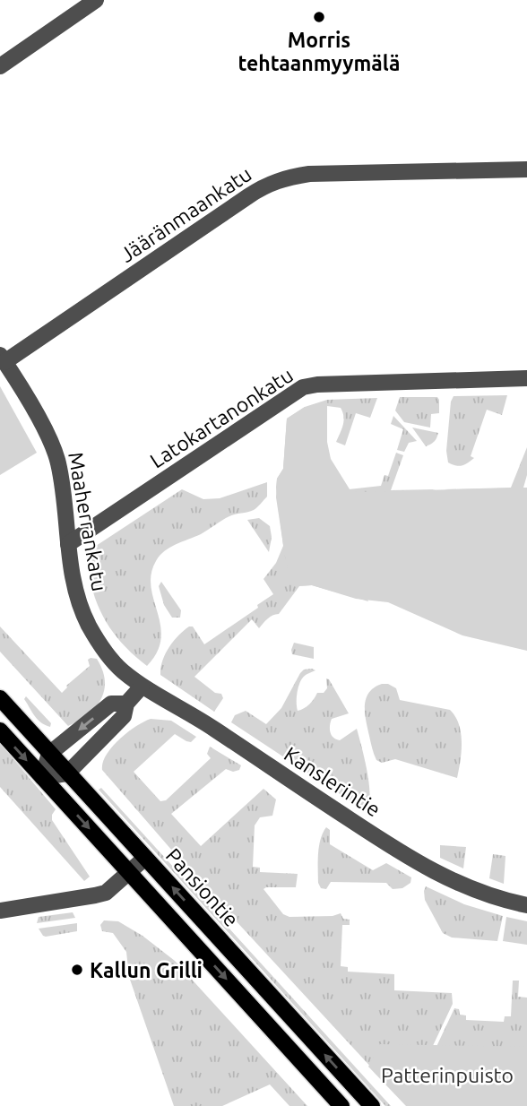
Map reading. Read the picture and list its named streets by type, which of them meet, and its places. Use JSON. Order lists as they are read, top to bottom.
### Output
{
  "streets": {
    "main road": ["Pansiontie"],
    "street": [
      "Jääränmaankatu",
      "Latokartanonkatu",
      "Maaherrankatu",
      "Kanslerintie"
    ]
  },
  "crossings": [
    ["Jääränmaankatu", "Maaherrankatu"],
    ["Latokartanonkatu", "Maaherrankatu"],
    ["Maaherrankatu", "Kanslerintie"]
  ],
  "parks": ["Patterinpuisto"],
  "places": ["Morris tehtaanmyymälä", "Kallun Grilli"]
}
